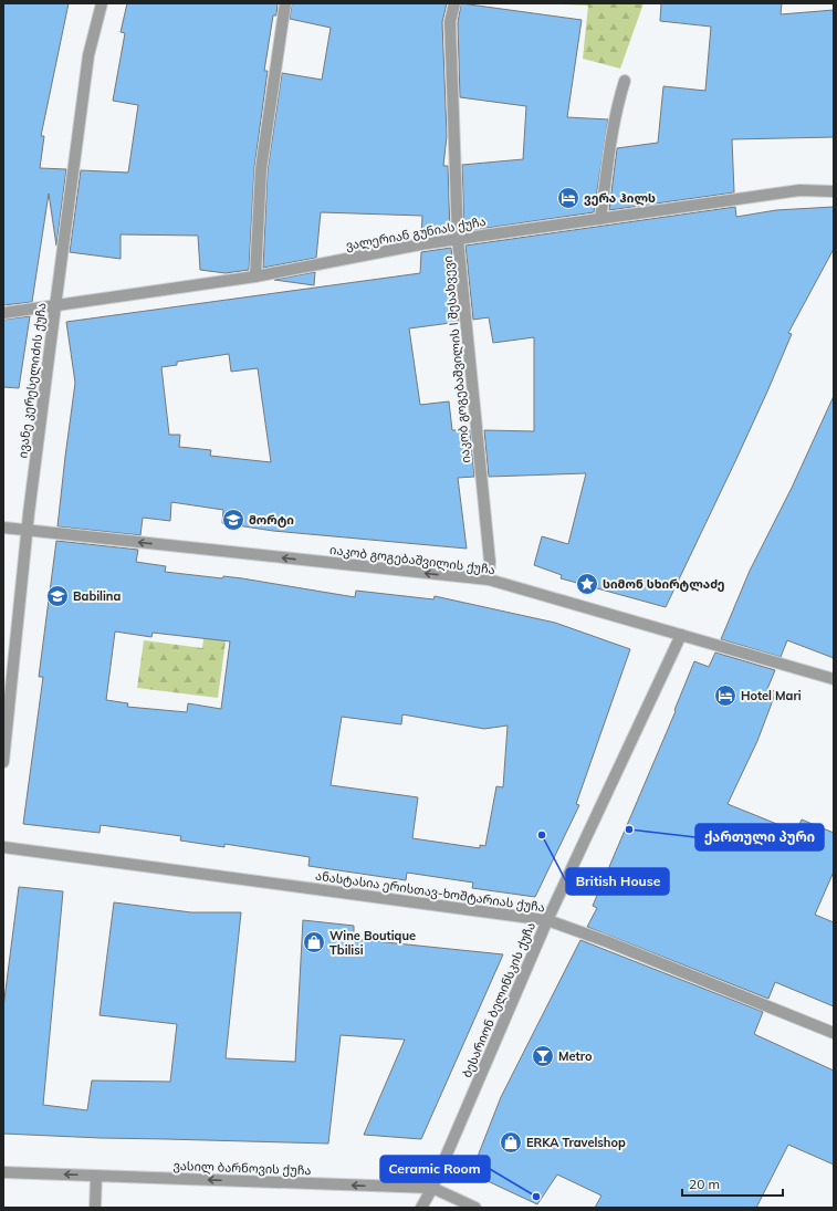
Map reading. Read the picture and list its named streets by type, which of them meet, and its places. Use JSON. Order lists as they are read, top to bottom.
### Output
{
  "streets": {
    "street": [
      "ვალერიან გუნიას ქუჩა",
      "იაკობ გოგებაშვილის I შესახვევი",
      "ივანე კერესელიძის ქუჩა",
      "იაკობ გოგებაშვილის ქუჩა",
      "ანასტასია ერისთავ-ხოშტარიას ქუჩა",
      "ბესარიონ ბელინსკის ქუჩა",
      "ვასილ ბარნოვის ქუჩა"
    ]
  },
  "crossings": [
    ["ვალერიან გუნიას ქუჩა", "იაკობ გოგებაშვილის I შესახვევი"],
    ["ვალერიან გუნიას ქუჩა", "ივანე კერესელიძის ქუჩა"],
    ["იაკობ გოგებაშვილის I შესახვევი", "იაკობ გოგებაშვილის ქუჩა"],
    ["ივანე კერესელიძის ქუჩა", "იაკობ გოგებაშვილის ქუჩა"],
    ["იაკობ გოგებაშვილის ქუჩა", "ბესარიონ ბელინსკის ქუჩა"],
    ["ანასტასია ერისთავ-ხოშტარიას ქუჩა", "ბესარიონ ბელინსკის ქუჩა"],
    ["ბესარიონ ბელინსკის ქუჩა", "ვასილ ბარნოვის ქუჩა"]
  ],
  "one_way": ["იაკობ გოგებაშვილის ქუჩა", "ვასილ ბარნოვის ქუჩა"],
  "places": {
    "hotel": ["ვერა ჰილს", "Hotel Mari"],
    "school or university": ["მორტი", "Babilina"],
    "place": ["სიმონ სხირტლაძე"],
    "other": ["ქართული პური", "British House", "Ceramic Room"],
    "shop": ["Wine Boutique Tbilisi", "ERKA Travelshop"],
    "bar": ["Metro"]
  },
  "scale_bar": "20 m"
}
